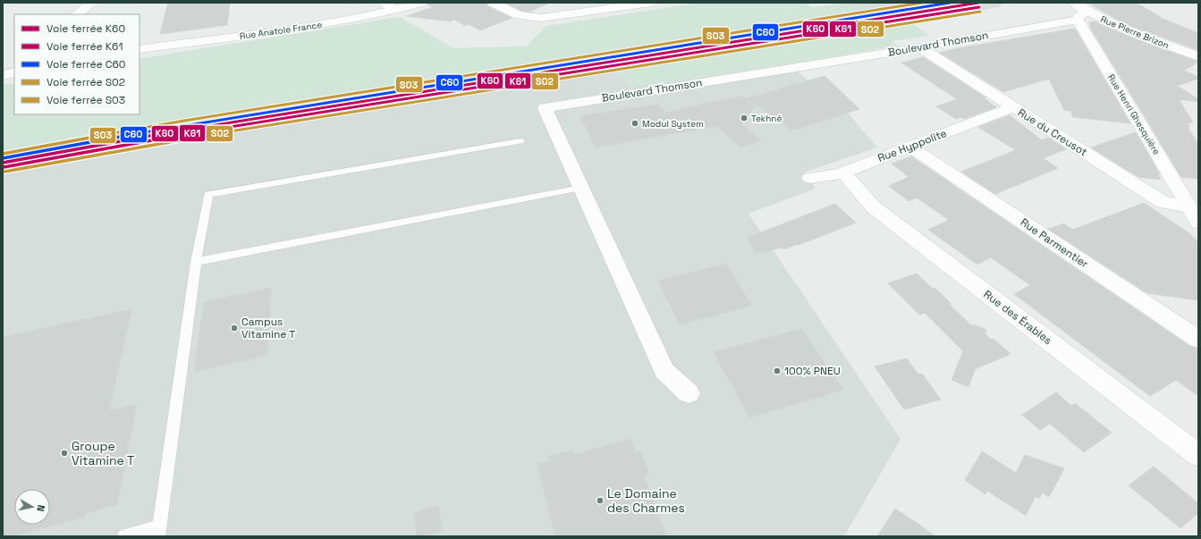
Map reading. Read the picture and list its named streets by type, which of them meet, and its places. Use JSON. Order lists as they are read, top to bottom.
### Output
{
  "streets": {
    "street": [
      "Rue Anatole France",
      "Rue Pierre Brizon",
      "Boulevard Thomson",
      "Rue Henri Ghesquière",
      "Rue du Creusot",
      "Rue Hyppolite",
      "Rue Parmentier",
      "Rue des Érables"
    ]
  },
  "crossings": [
    ["Rue Pierre Brizon", "Boulevard Thomson"],
    ["Rue Pierre Brizon", "Rue Henri Ghesquière"],
    ["Boulevard Thomson", "Rue Henri Ghesquière"],
    ["Boulevard Thomson", "Rue du Creusot"],
    ["Rue Henri Ghesquière", "Rue du Creusot"],
    ["Rue du Creusot", "Rue Hyppolite"],
    ["Rue Hyppolite", "Rue Parmentier"],
    ["Rue Hyppolite", "Rue des Érables"]
  ],
  "places": [
    "Tekhné",
    "Modul System",
    "Campus Vitamine T",
    "100% PNEU",
    "Groupe Vitamine T",
    "Le Domaine des Charmes"
  ],
  "lines": [
    "rail line K60",
    "rail line C60",
    "rail line S03",
    "rail line K61",
    "rail line S02"
  ],
  "legend": [
    "Voie ferrée K60",
    "Voie ferrée K61",
    "Voie ferrée C60",
    "Voie ferrée S02",
    "Voie ferrée S03"
  ],
  "north": "right"
}
